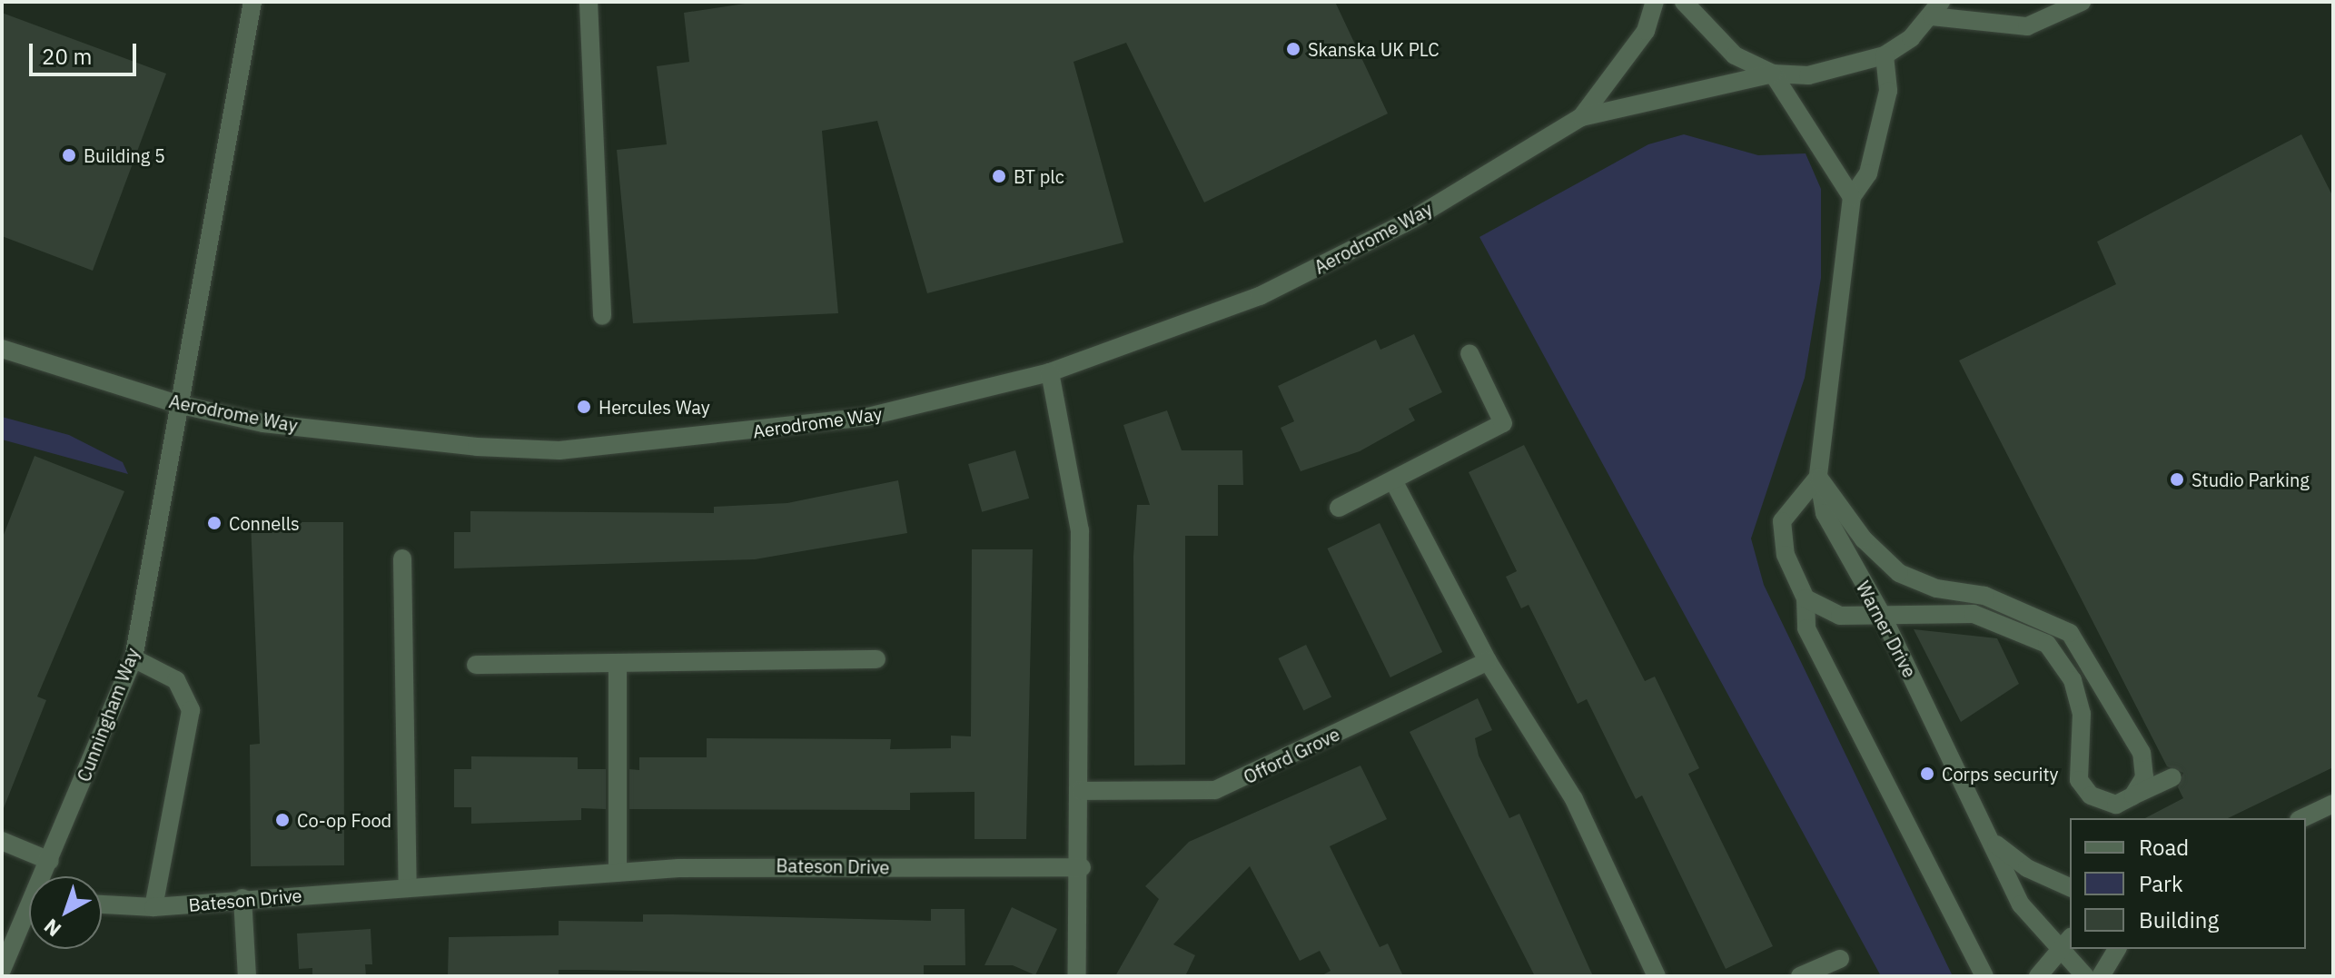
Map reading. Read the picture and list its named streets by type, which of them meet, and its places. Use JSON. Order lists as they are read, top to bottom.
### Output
{
  "streets": {
    "street": [
      "Aerodrome Way",
      "Warner Drive",
      "Cunningham Way",
      "Offord Grove",
      "Bateson Drive"
    ]
  },
  "crossings": [
    ["Aerodrome Way", "Cunningham Way"]
  ],
  "places": [
    "Skanska UK PLC",
    "Building 5",
    "BT plc",
    "Hercules Way",
    "Studio Parking",
    "Connells",
    "Corps security",
    "Co-op Food"
  ],
  "legend": ["Road", "Park", "Building"],
  "scale_bar": "20 m",
  "north": "bottom left"
}
